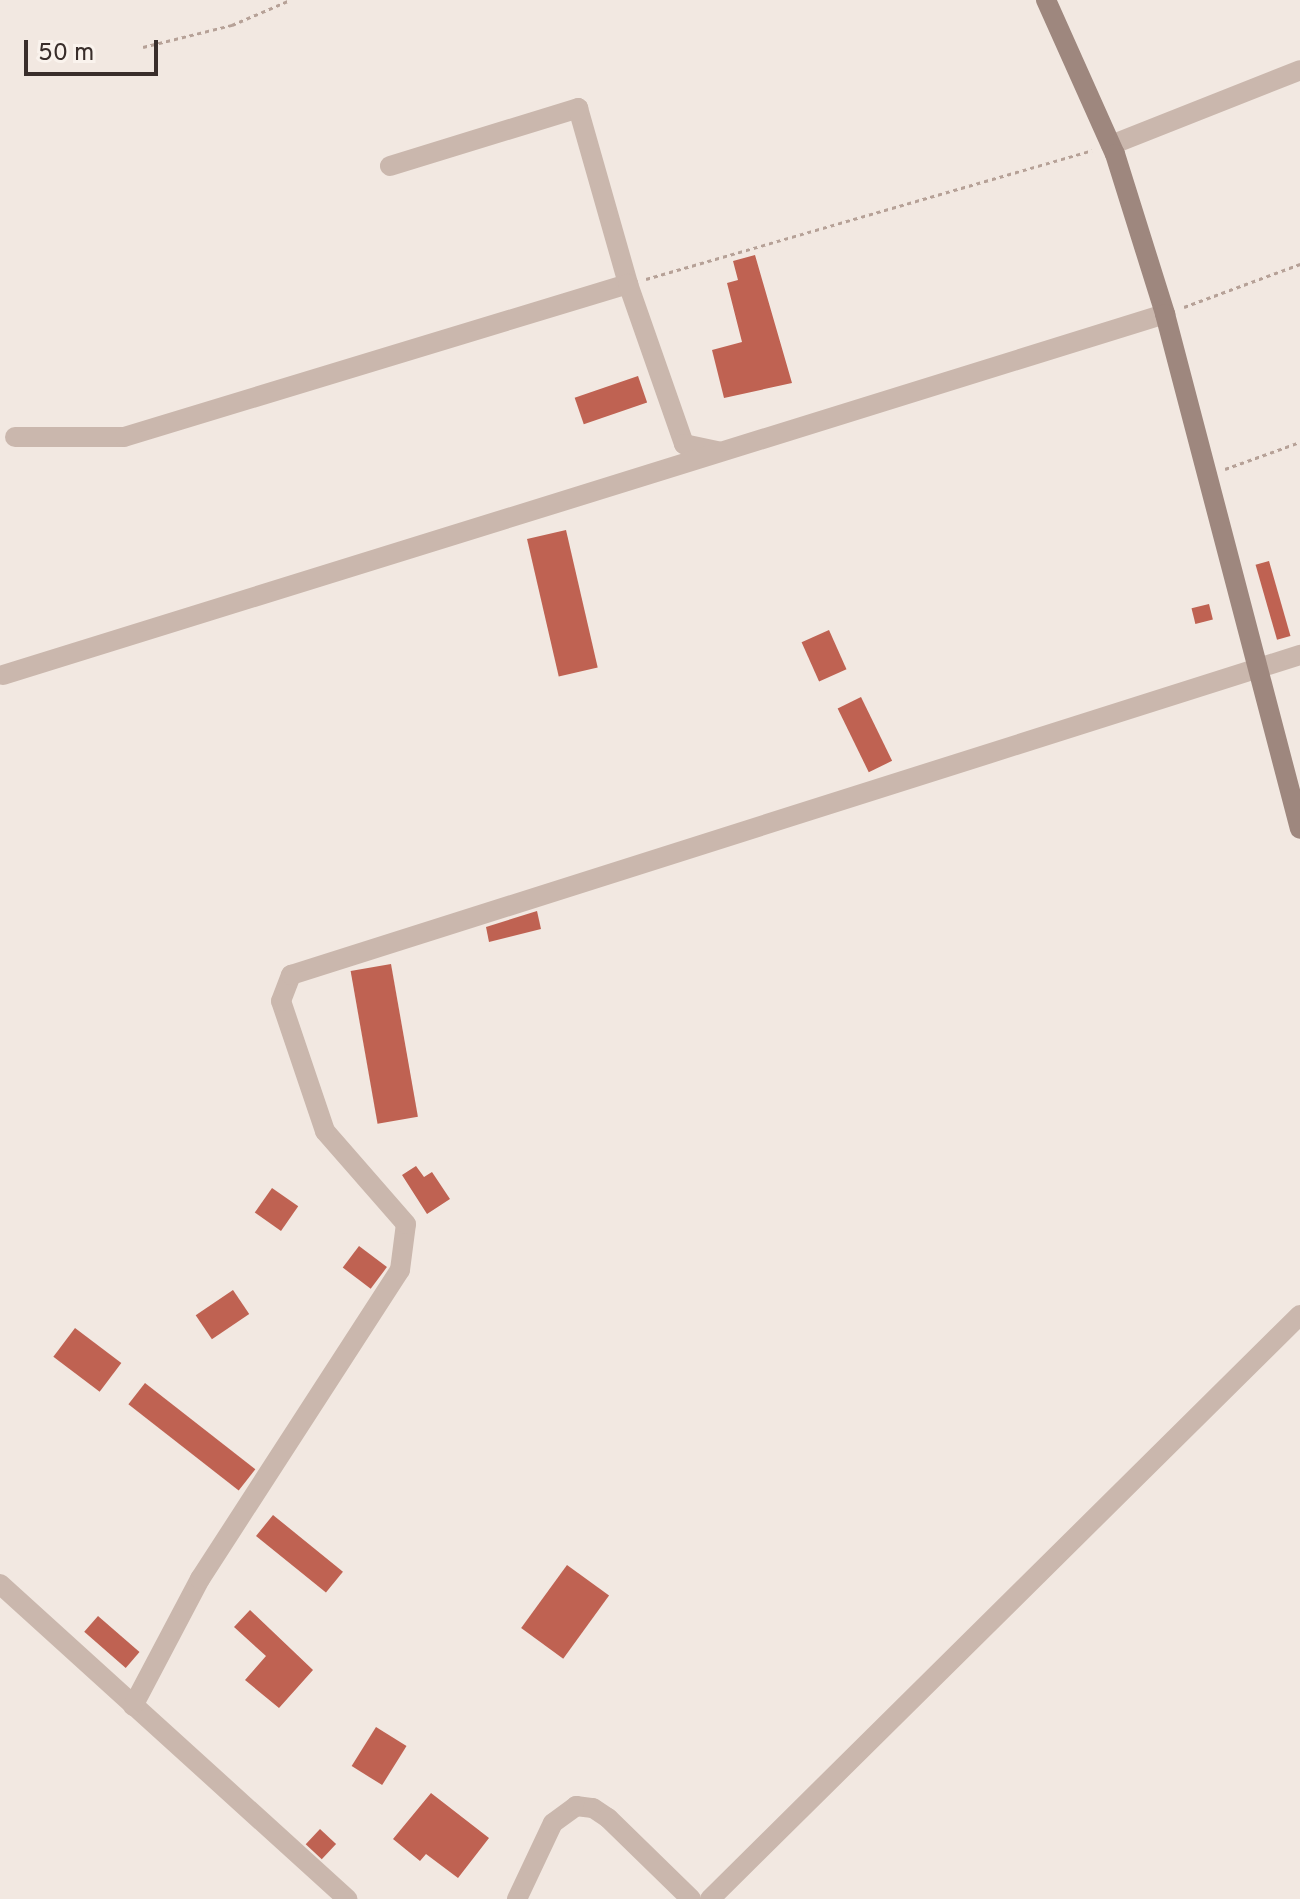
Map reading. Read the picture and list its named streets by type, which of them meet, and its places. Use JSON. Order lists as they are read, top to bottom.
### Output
{
  "scale_bar": "50 m"
}
